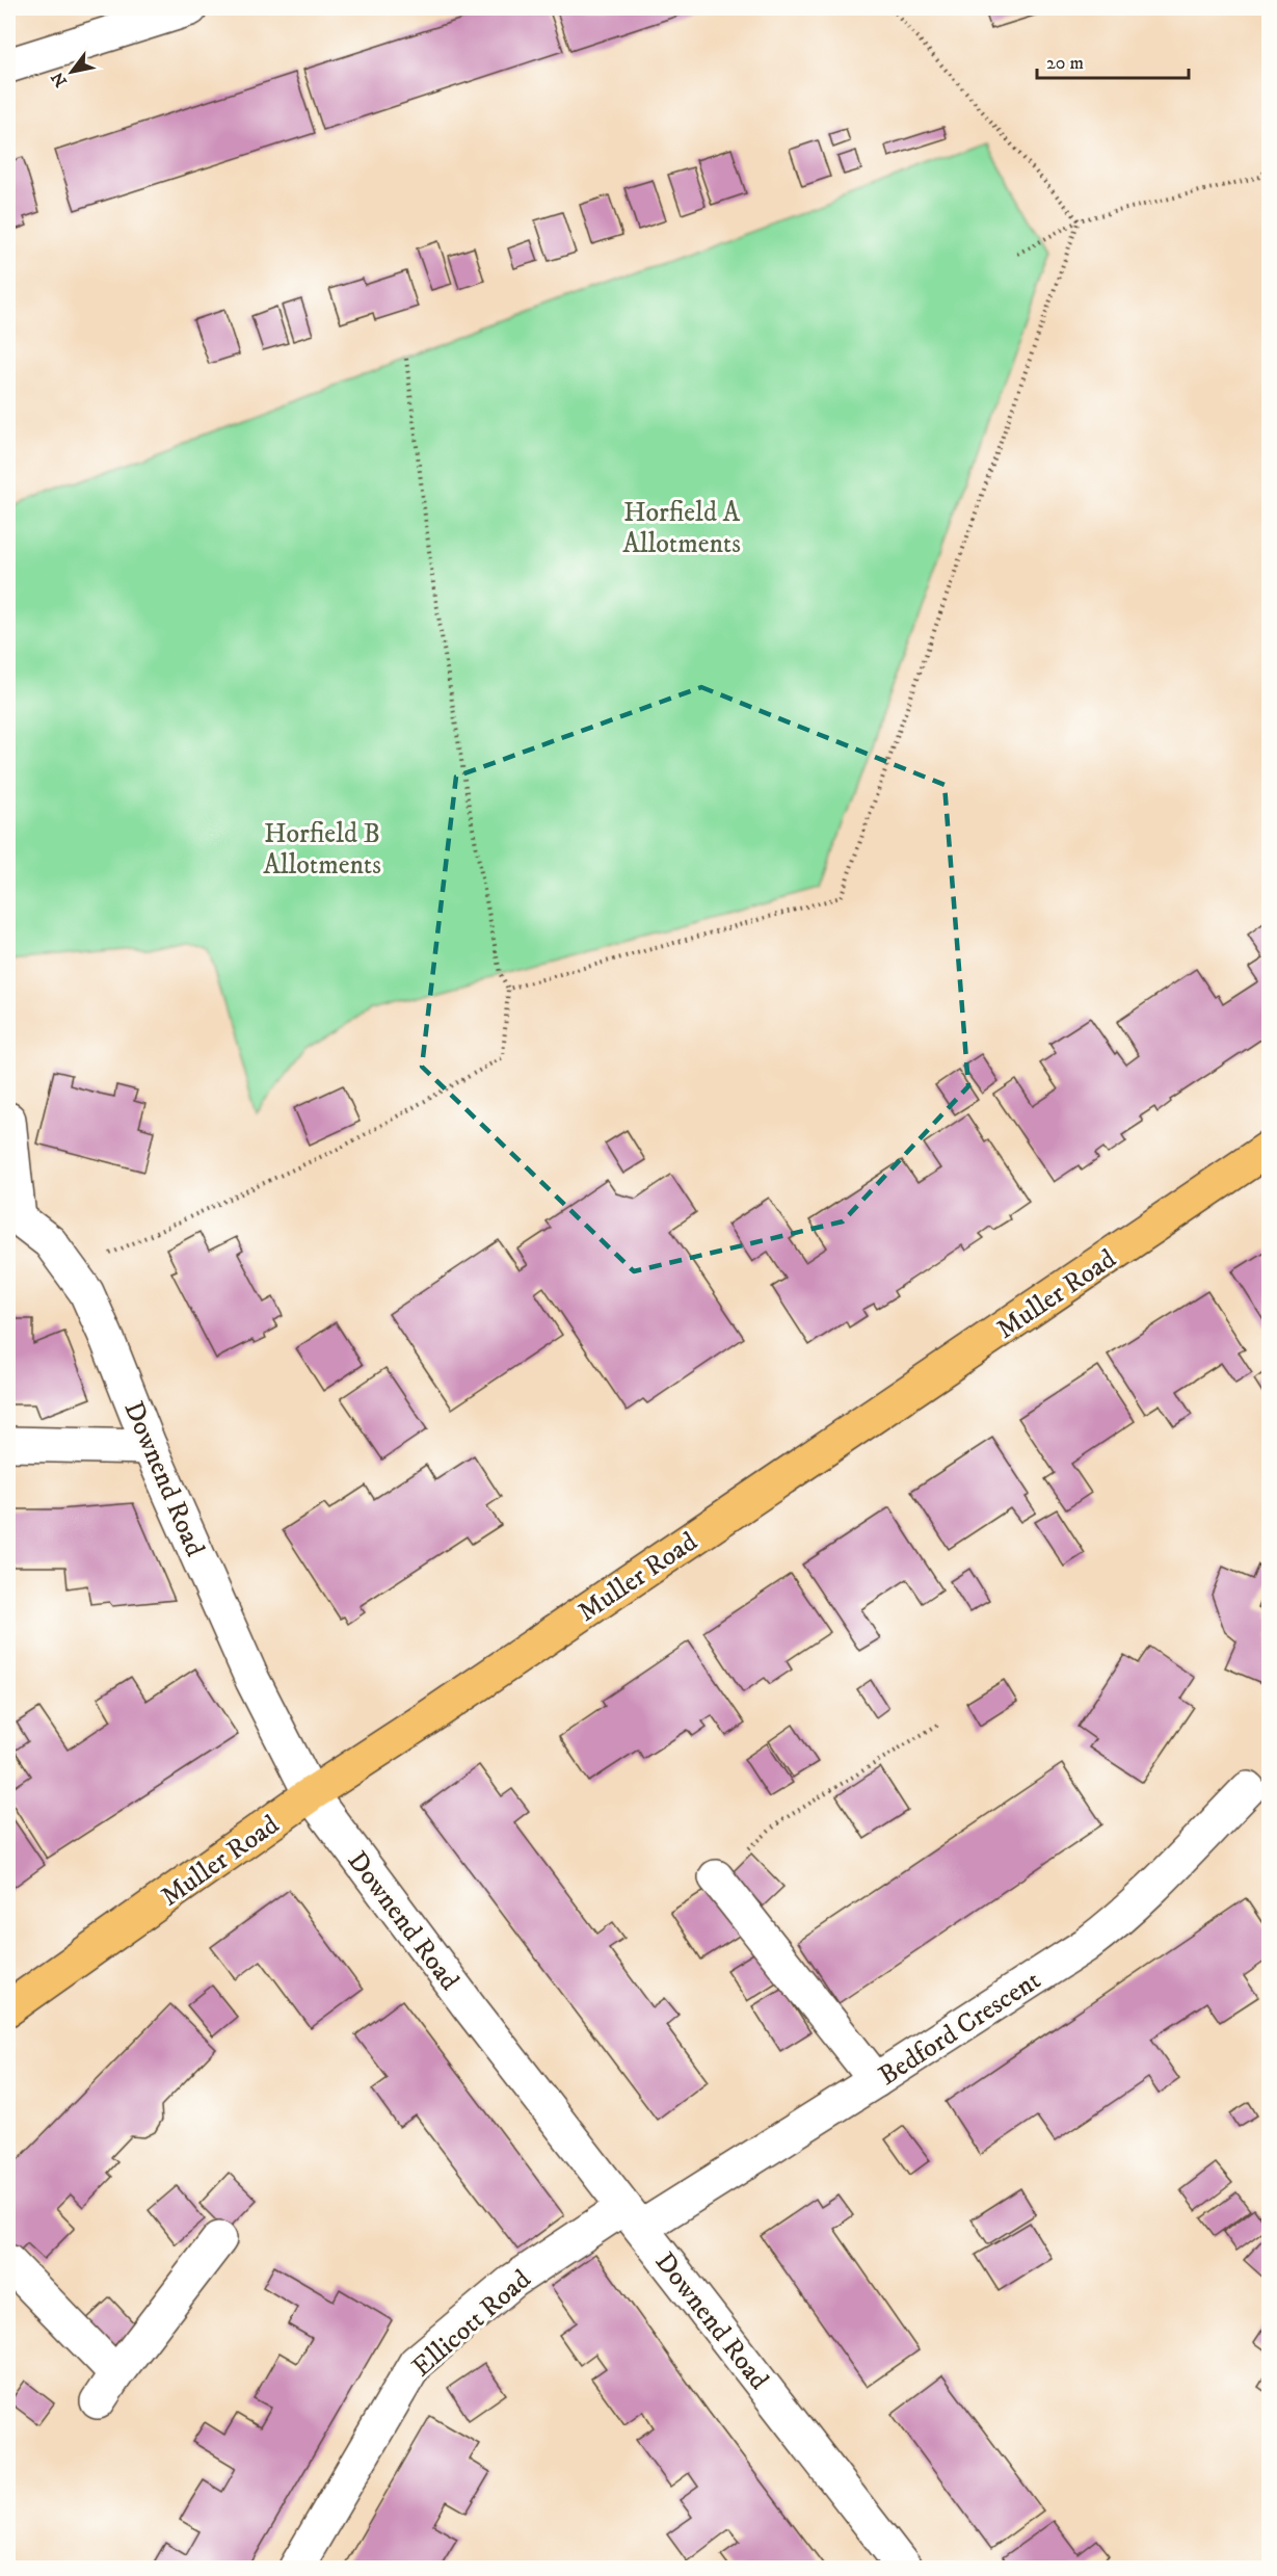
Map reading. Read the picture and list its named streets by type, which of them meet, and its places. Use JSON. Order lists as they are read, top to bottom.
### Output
{
  "streets": {
    "main road": ["Muller Road"],
    "street": ["Downend Road", "Bedford Crescent", "Ellicott Road"]
  },
  "crossings": [
    ["Muller Road", "Downend Road"],
    ["Downend Road", "Bedford Crescent"],
    ["Downend Road", "Ellicott Road"],
    ["Bedford Crescent", "Ellicott Road"]
  ],
  "parks": ["Horfield A Allotments", "Horfield B Allotments"],
  "scale_bar": "20 m",
  "north": "bottom left"
}
